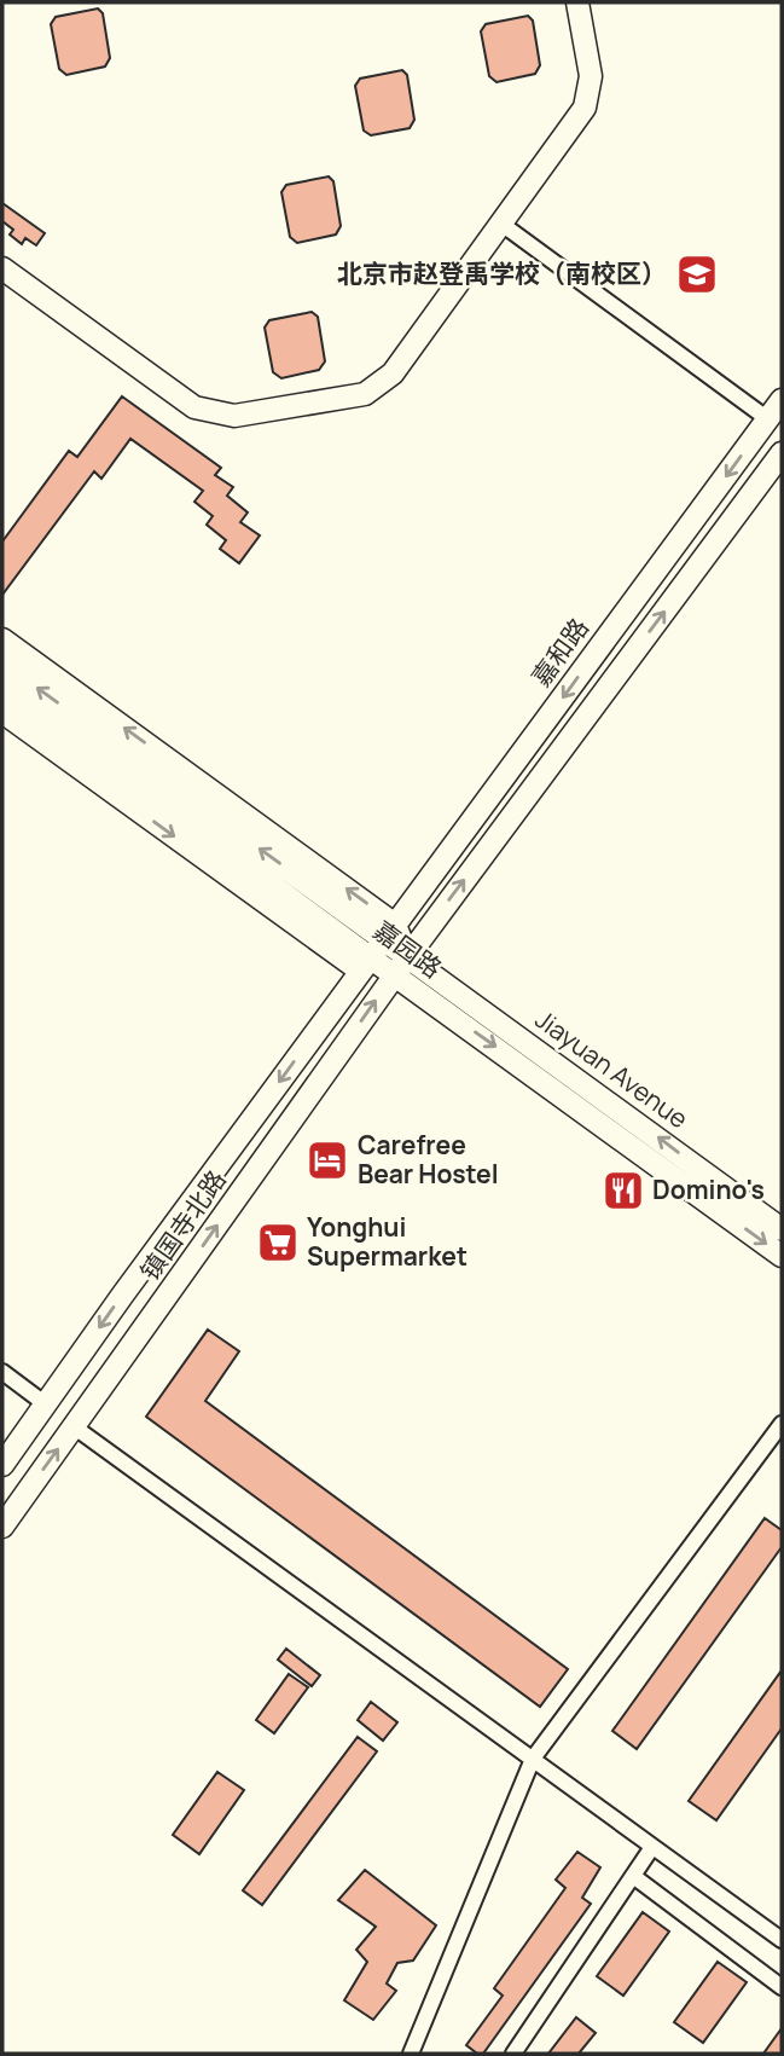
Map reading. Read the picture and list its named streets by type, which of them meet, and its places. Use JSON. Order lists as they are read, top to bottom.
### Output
{
  "streets": {
    "street": [
      "嘉和路",
      "嘉园路",
      "Jiayuan Avenue",
      "镇国寺北路"
    ]
  },
  "crossings": [
    ["嘉和路", "嘉园路"],
    ["嘉和路", "Jiayuan Avenue"],
    ["嘉和路", "镇国寺北路"],
    ["嘉园路", "Jiayuan Avenue"],
    ["嘉园路", "镇国寺北路"],
    ["Jiayuan Avenue", "镇国寺北路"]
  ],
  "one_way": ["Jiayuan Avenue"],
  "places": {
    "school or university": ["北京市赵登禹学校（南校区）"],
    "hotel": ["Carefree Bear Hostel"],
    "restaurant": ["Domino's"],
    "supermarket": ["Yonghui Supermarket"]
  }
}
